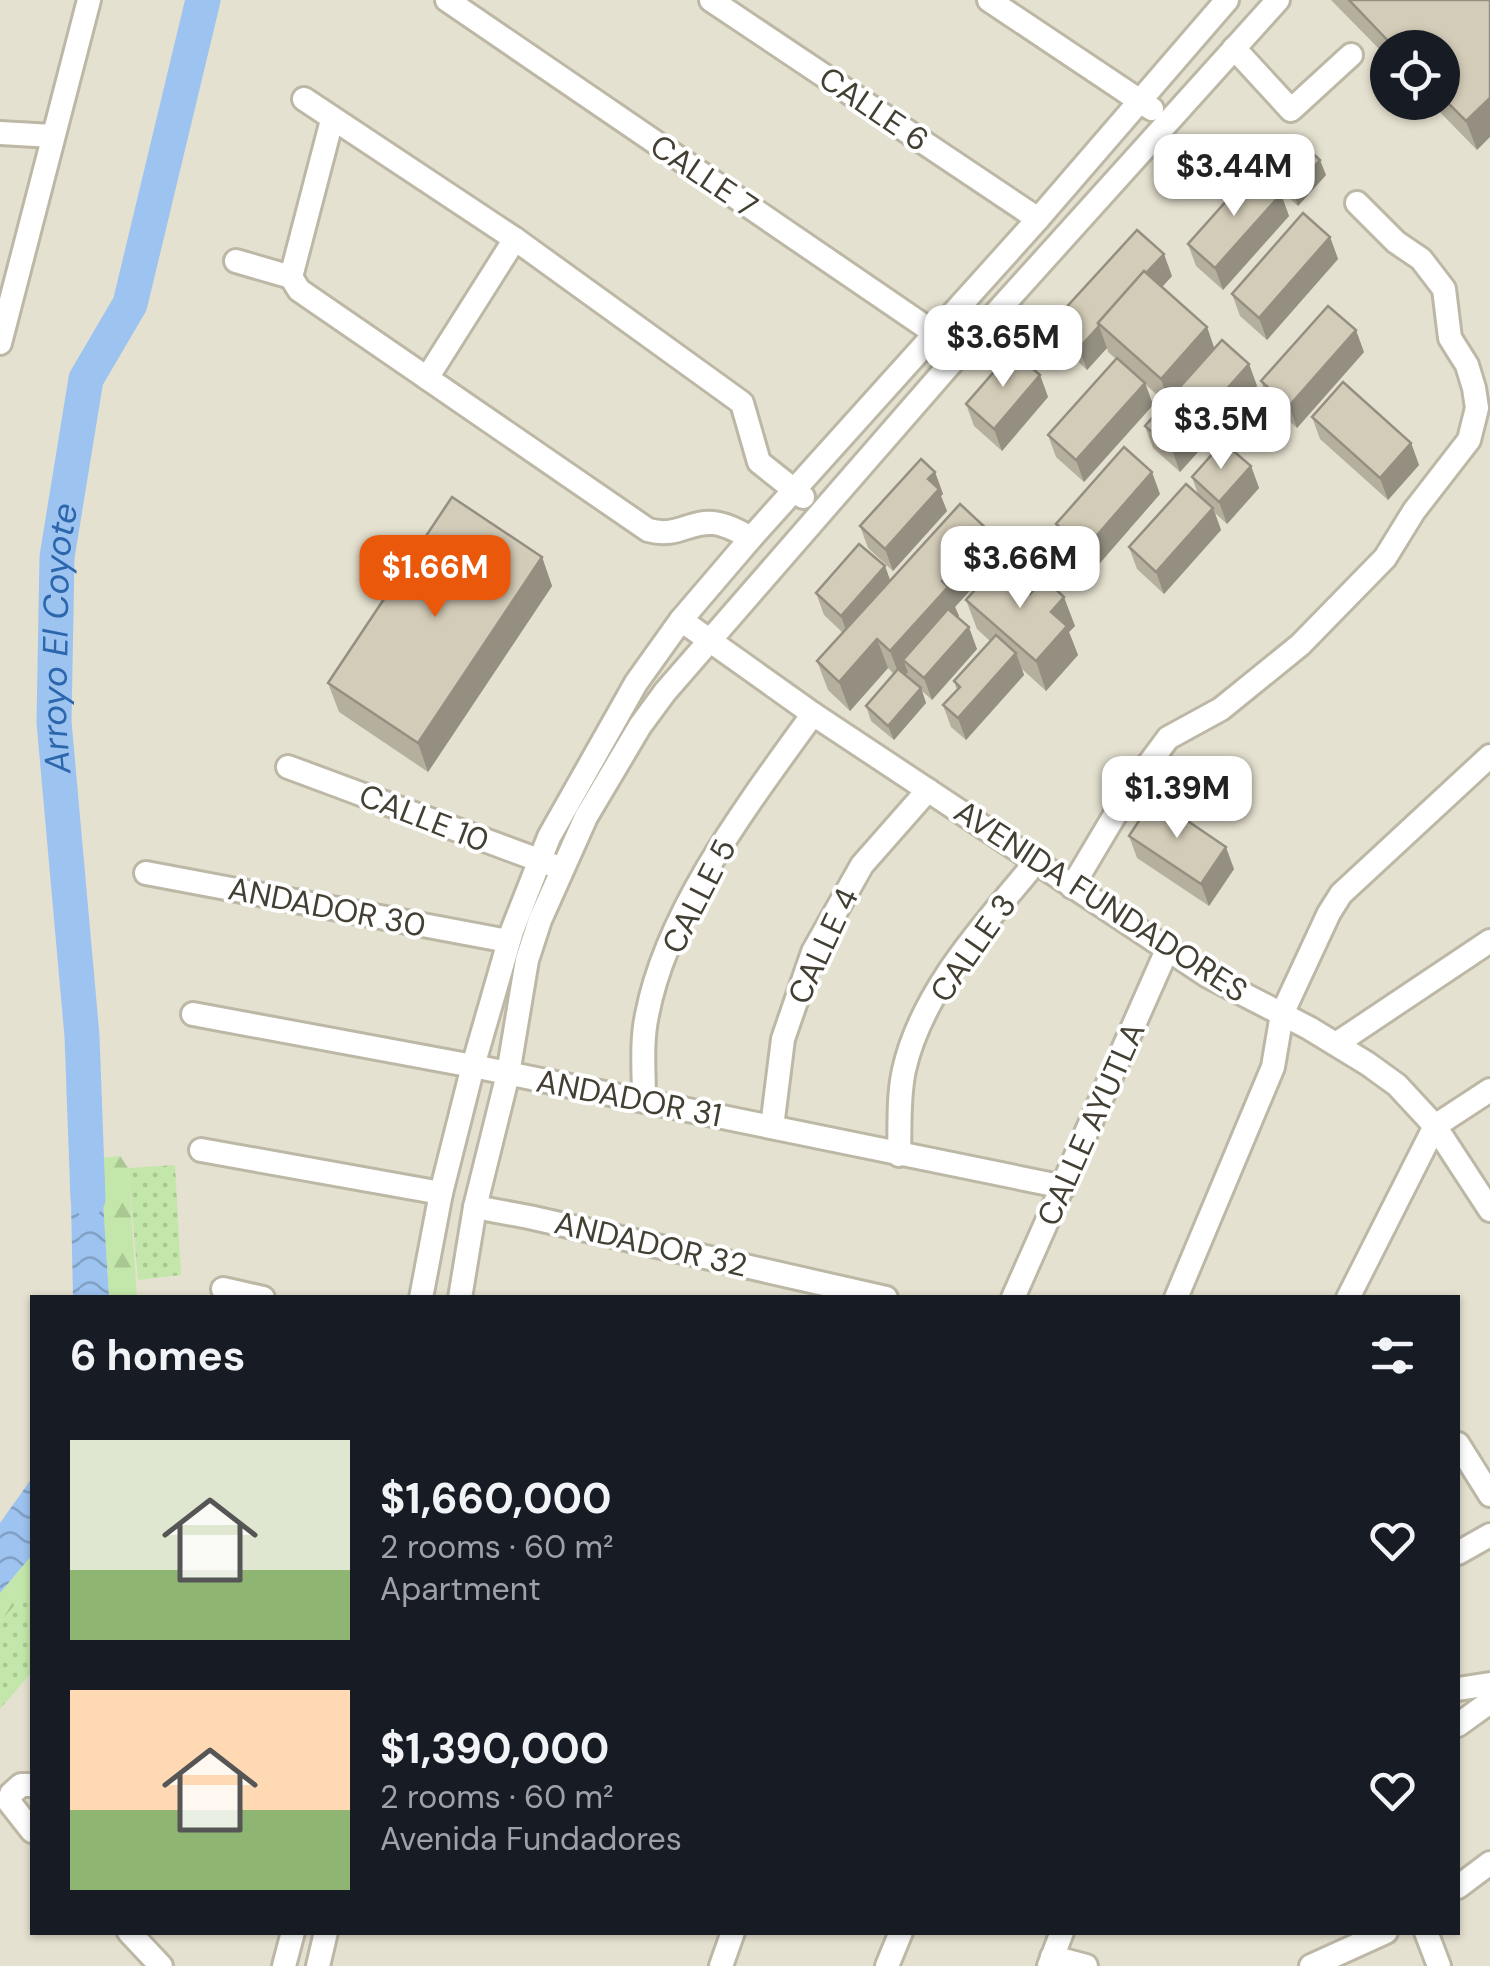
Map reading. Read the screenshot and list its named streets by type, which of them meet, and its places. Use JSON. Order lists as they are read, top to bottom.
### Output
{
  "streets": {
    "street": [
      "CALLE 6",
      "CALLE 7",
      "CALLE 10",
      "CALLE 5",
      "AVENIDA FUNDADORES",
      "ANDADOR 30",
      "CALLE 4",
      "CALLE 3",
      "ANDADOR 31",
      "CALLE AYUTLA",
      "ANDADOR 32"
    ]
  },
  "crossings": [
    ["CALLE 5", "AVENIDA FUNDADORES"],
    ["CALLE 5", "ANDADOR 31"],
    ["AVENIDA FUNDADORES", "CALLE 4"],
    ["AVENIDA FUNDADORES", "CALLE 3"],
    ["AVENIDA FUNDADORES", "CALLE AYUTLA"],
    ["CALLE 4", "ANDADOR 31"],
    ["CALLE 3", "ANDADOR 31"],
    ["ANDADOR 31", "CALLE AYUTLA"]
  ],
  "water": ["Arroyo El Coyote"],
  "page": {
    "price": [
      "$3.44M",
      "$3.65M",
      "$3.5M",
      "$3.66M",
      "$1.66M",
      "$1.39M"
    ],
    "heading": "6 homes",
    "list": [
      {
        "name": "$1,660,000",
        "note": "2 rooms · 60 m² · Apartment"
      },
      {
        "name": "$1,390,000",
        "note": "2 rooms · 60 m² · Avenida Fundadores"
      }
    ]
  }
}
